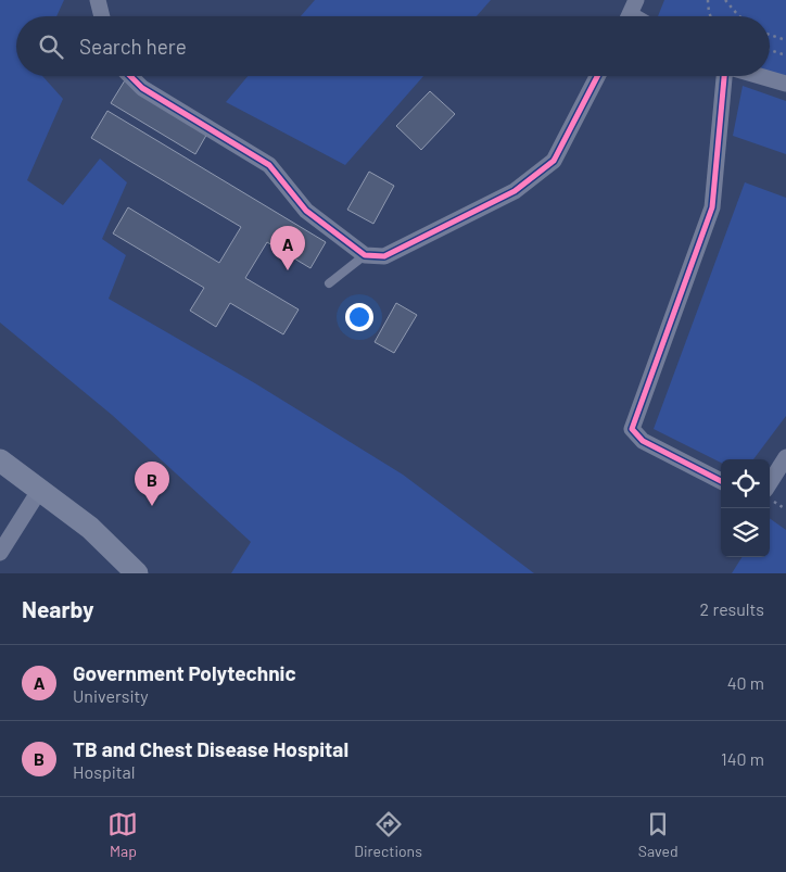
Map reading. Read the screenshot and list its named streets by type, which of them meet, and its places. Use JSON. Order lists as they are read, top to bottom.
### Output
{
  "page": {
    "search": "Search here",
    "pins": ["A", "B"],
    "heading": ["Nearby", "2 results"],
    "list": [
      {
        "mark": "A",
        "name": "Government Polytechnic",
        "note": "University",
        "value": "40 m"
      },
      {
        "mark": "B",
        "name": "TB and Chest Disease Hospital",
        "note": "Hospital",
        "value": "140 m"
      }
    ],
    "nav": ["Map", "Directions", "Saved"]
  }
}
